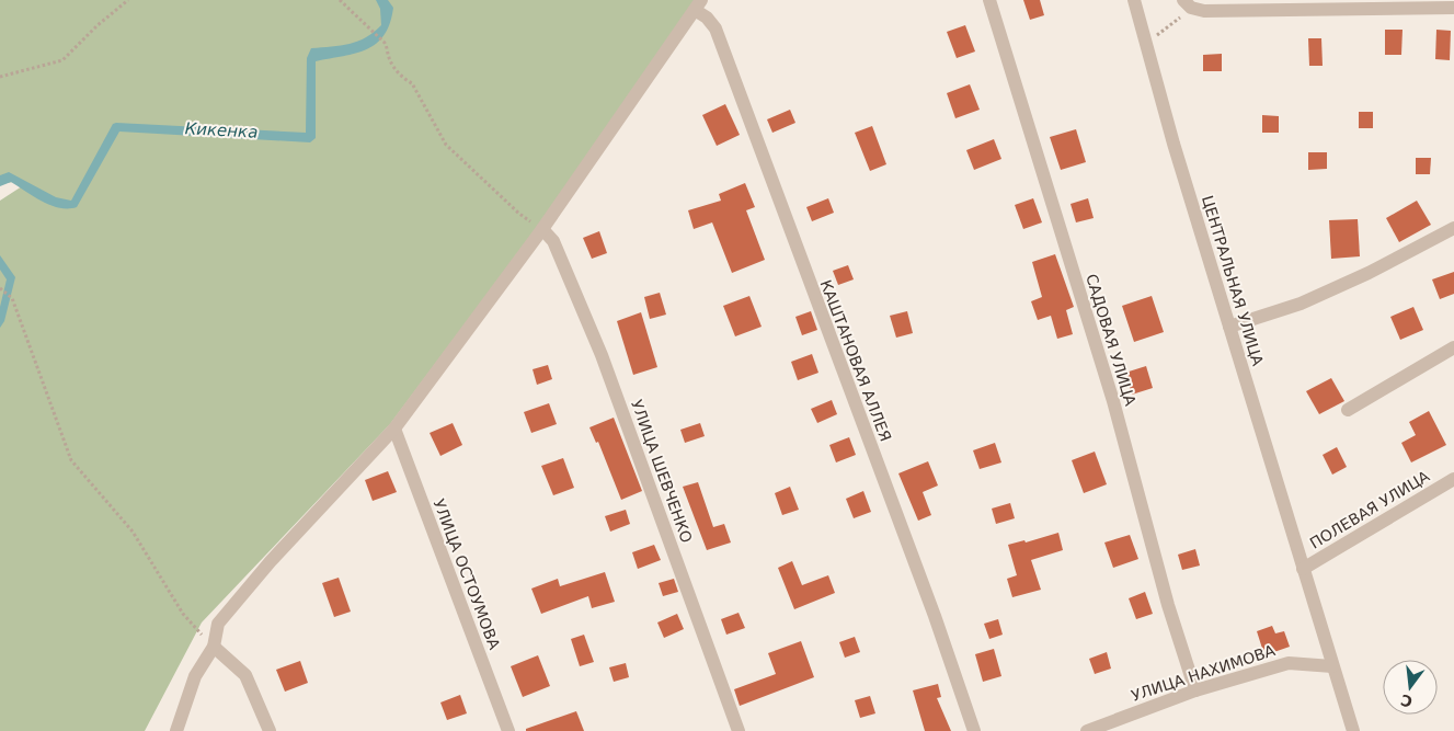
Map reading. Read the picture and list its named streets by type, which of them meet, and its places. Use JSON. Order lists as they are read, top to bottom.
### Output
{
  "streets": {
    "street": [
      "ЦЕНТРАЛЬНАЯ УЛИЦА",
      "САДОВАЯ УЛИЦА",
      "КАШТАНОВАЯ АЛЛЕЯ",
      "УЛИЦА ШЕВЧЕНКО",
      "ПОЛЕВАЯ УЛИЦА",
      "УЛИЦА ОСТОУМОВА",
      "УЛИЦА НАХИМОВА"
    ]
  },
  "crossings": [
    ["ЦЕНТРАЛЬНАЯ УЛИЦА", "ПОЛЕВАЯ УЛИЦА"],
    ["ЦЕНТРАЛЬНАЯ УЛИЦА", "УЛИЦА НАХИМОВА"],
    ["САДОВАЯ УЛИЦА", "УЛИЦА НАХИМОВА"]
  ],
  "water": ["Кикенка"],
  "north": "bottom"
}
